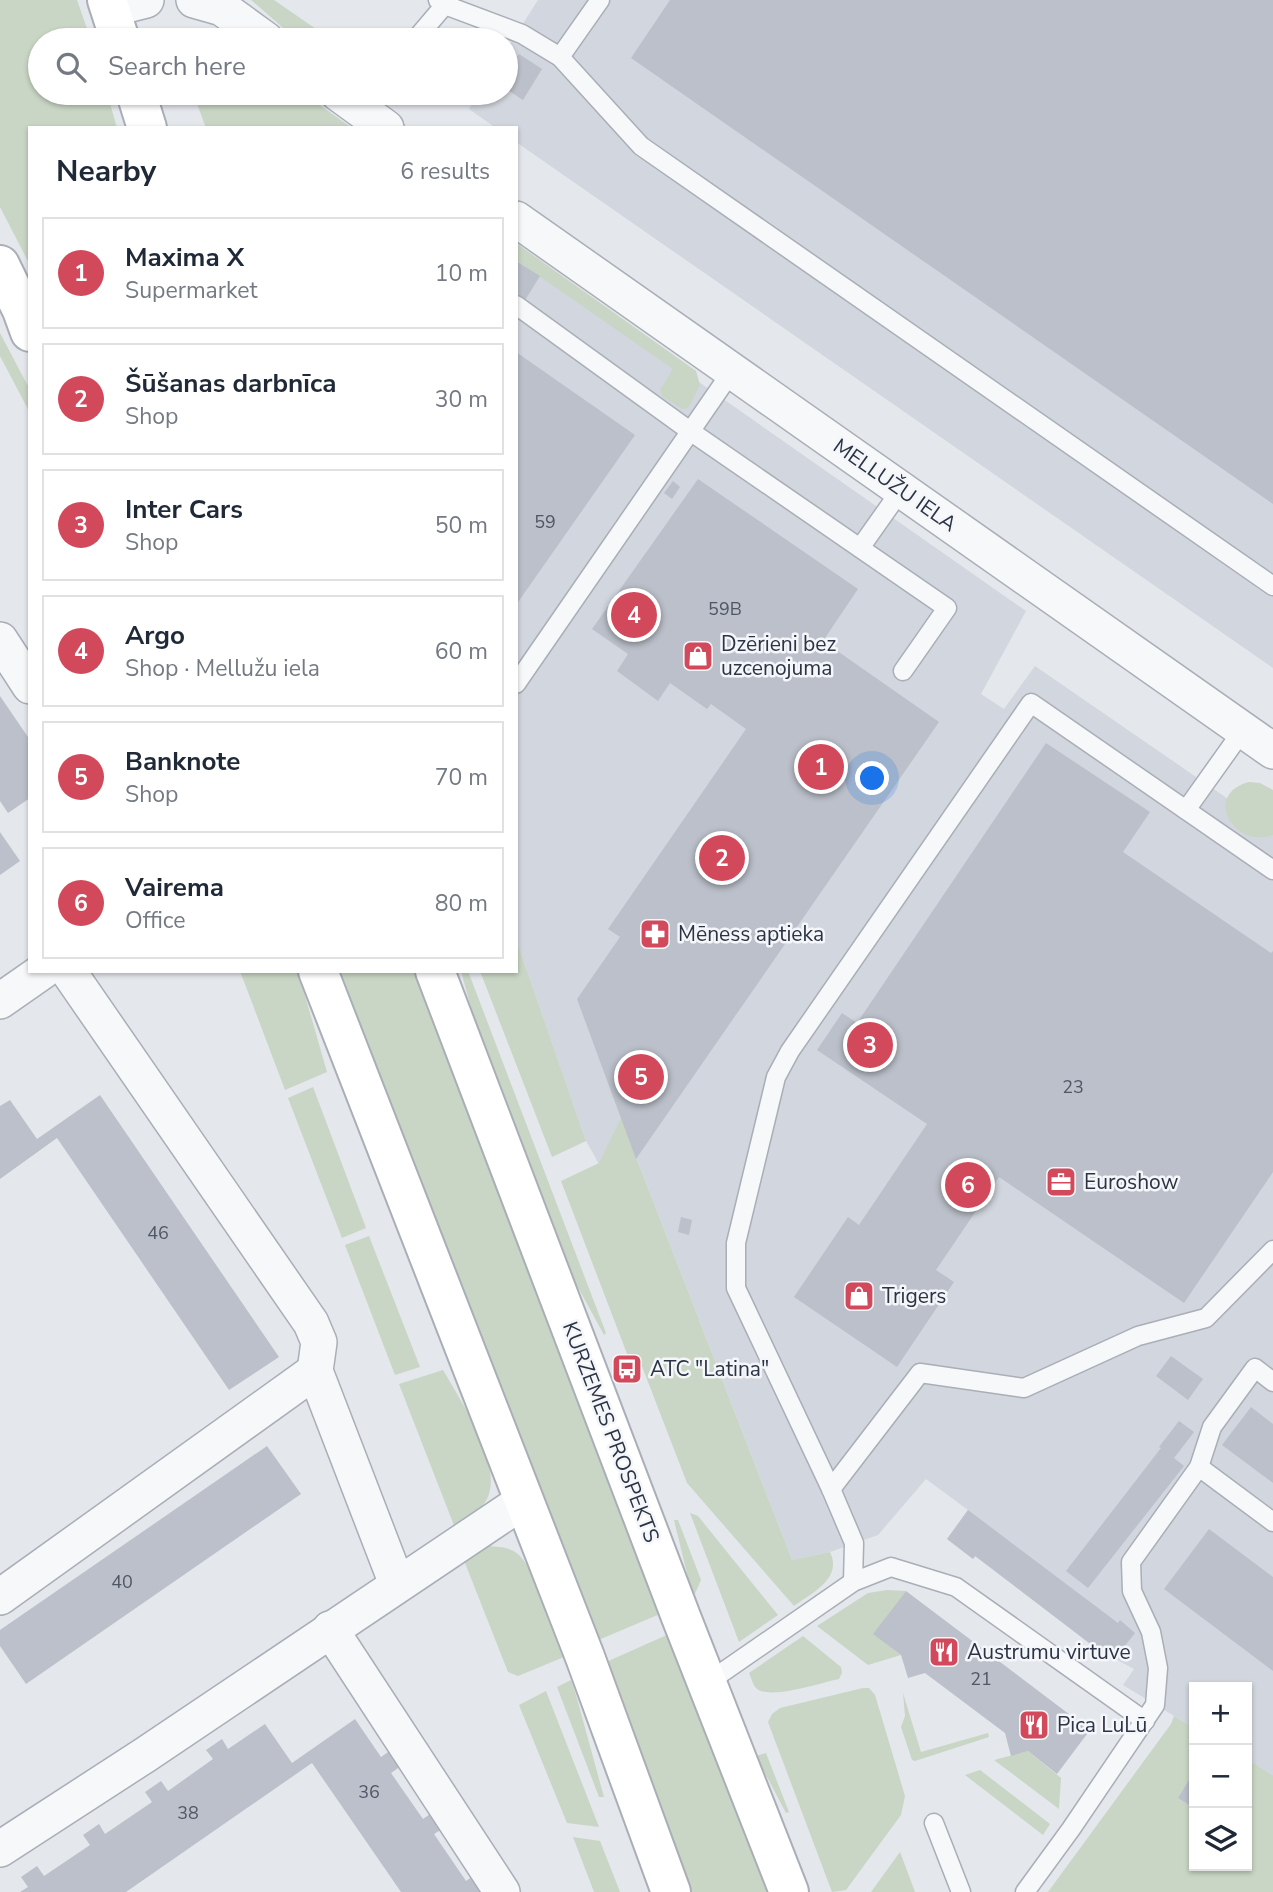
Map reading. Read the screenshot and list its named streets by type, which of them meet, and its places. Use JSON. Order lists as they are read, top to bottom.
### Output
{
  "streets": {
    "main road": ["KURZEMES PROSPEKTS"],
    "street": ["MELLUŽU IELA"]
  },
  "places": {
    "shop": ["Dzērieni bez uzcenojuma", "Trigers"],
    "pharmacy": ["Mēness aptieka"],
    "office": ["Euroshow"],
    "bus stop": ["ATC \"Latina\""],
    "restaurant": ["Austrumu virtuve", "Pica LuLū"]
  },
  "house_numbers": [
    "59",
    "59B",
    "23",
    "46",
    "40",
    "21",
    "36",
    "38"
  ],
  "page": {
    "search": "Search here",
    "heading": ["Nearby", "6 results"],
    "list": [
      {
        "mark": "1",
        "name": "Maxima X",
        "note": "Supermarket",
        "value": "10 m"
      },
      {
        "mark": "2",
        "name": "Šūšanas darbnīca",
        "note": "Shop",
        "value": "30 m"
      },
      {
        "mark": "3",
        "name": "Inter Cars",
        "note": "Shop",
        "value": "50 m"
      },
      {
        "mark": "4",
        "name": "Argo",
        "note": "Shop · Mellužu iela",
        "value": "60 m"
      },
      {
        "mark": "5",
        "name": "Banknote",
        "note": "Shop",
        "value": "70 m"
      },
      {
        "mark": "6",
        "name": "Vairema",
        "note": "Office",
        "value": "80 m"
      }
    ],
    "pins": [
      "4",
      "1",
      "2",
      "3",
      "5",
      "6"
    ],
    "map_buttons": ["+", "−"]
  }
}
